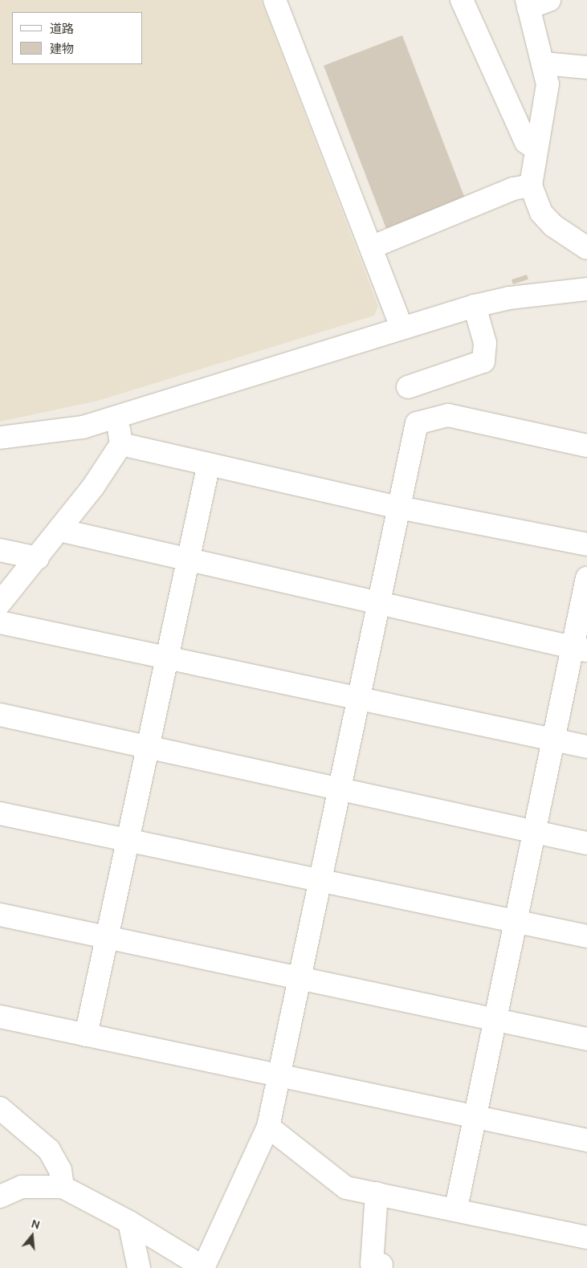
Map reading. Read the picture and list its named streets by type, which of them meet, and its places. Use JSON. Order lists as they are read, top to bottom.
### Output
{
  "legend": ["道路", "建物"],
  "north": "top"
}
